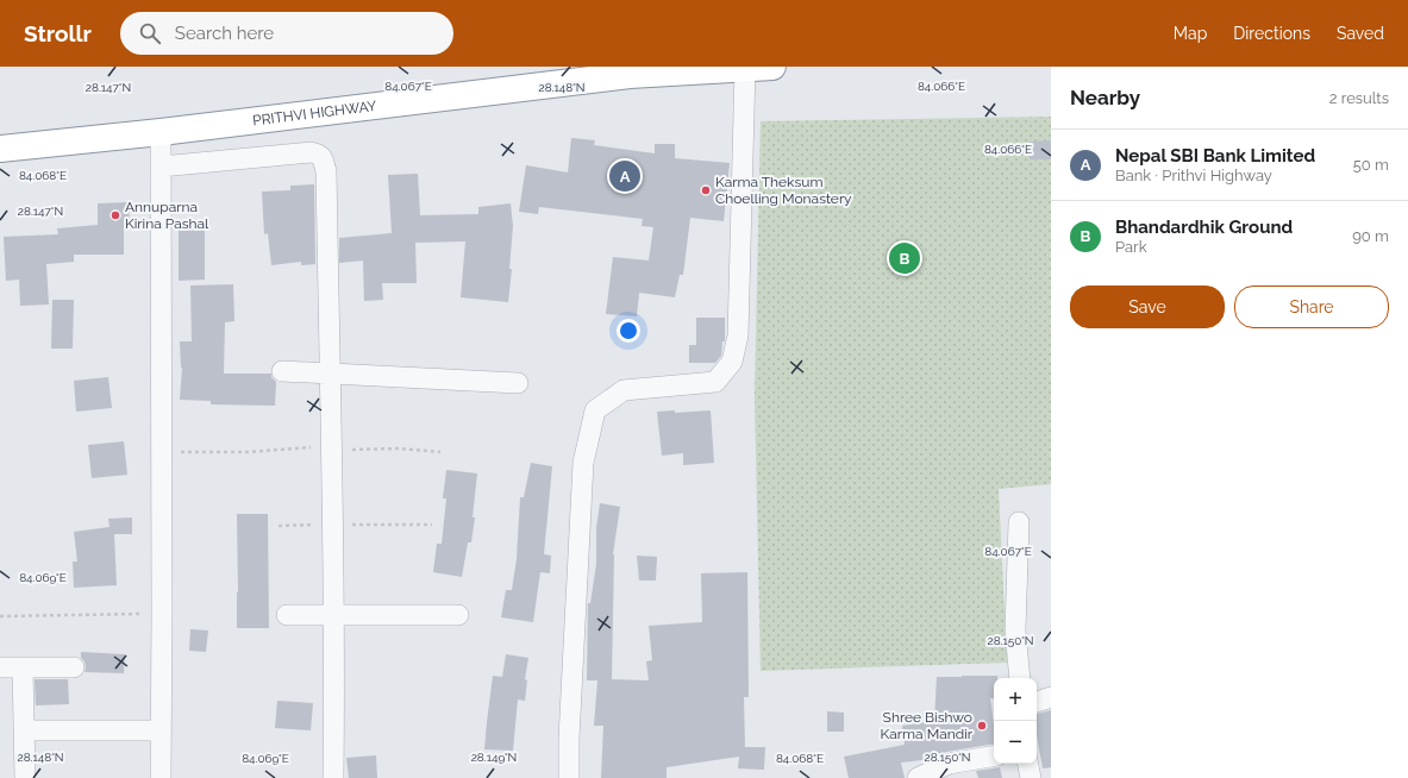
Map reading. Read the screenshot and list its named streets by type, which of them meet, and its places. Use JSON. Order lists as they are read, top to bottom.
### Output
{
  "streets": {
    "highway": ["PRITHVI HIGHWAY"]
  },
  "places": ["Karma Theksum Choelling Monastery", "Annuparna Kirina Pashal", "Shree Bishwo Karma Mandir"],
  "page": {
    "header": "Strollr",
    "search": "Search here",
    "nav": ["Map", "Directions", "Saved"],
    "heading": ["Nearby", "2 results"],
    "list": [
      {
        "mark": "A",
        "name": "Nepal SBI Bank Limited",
        "note": "Bank · Prithvi Highway",
        "value": "50 m"
      },
      {
        "mark": "B",
        "name": "Bhandardhik Ground",
        "note": "Park",
        "value": "90 m"
      }
    ],
    "pins": ["A", "B"],
    "buttons": ["Save", "Share"],
    "map_buttons": ["+", "−"]
  },
  "coordinates": [
    "84.067°E",
    "84.066°E",
    "28.147°N",
    "28.148°N",
    "84.068°E",
    "84.069°E",
    "28.150°N",
    "28.149°N"
  ]
}
